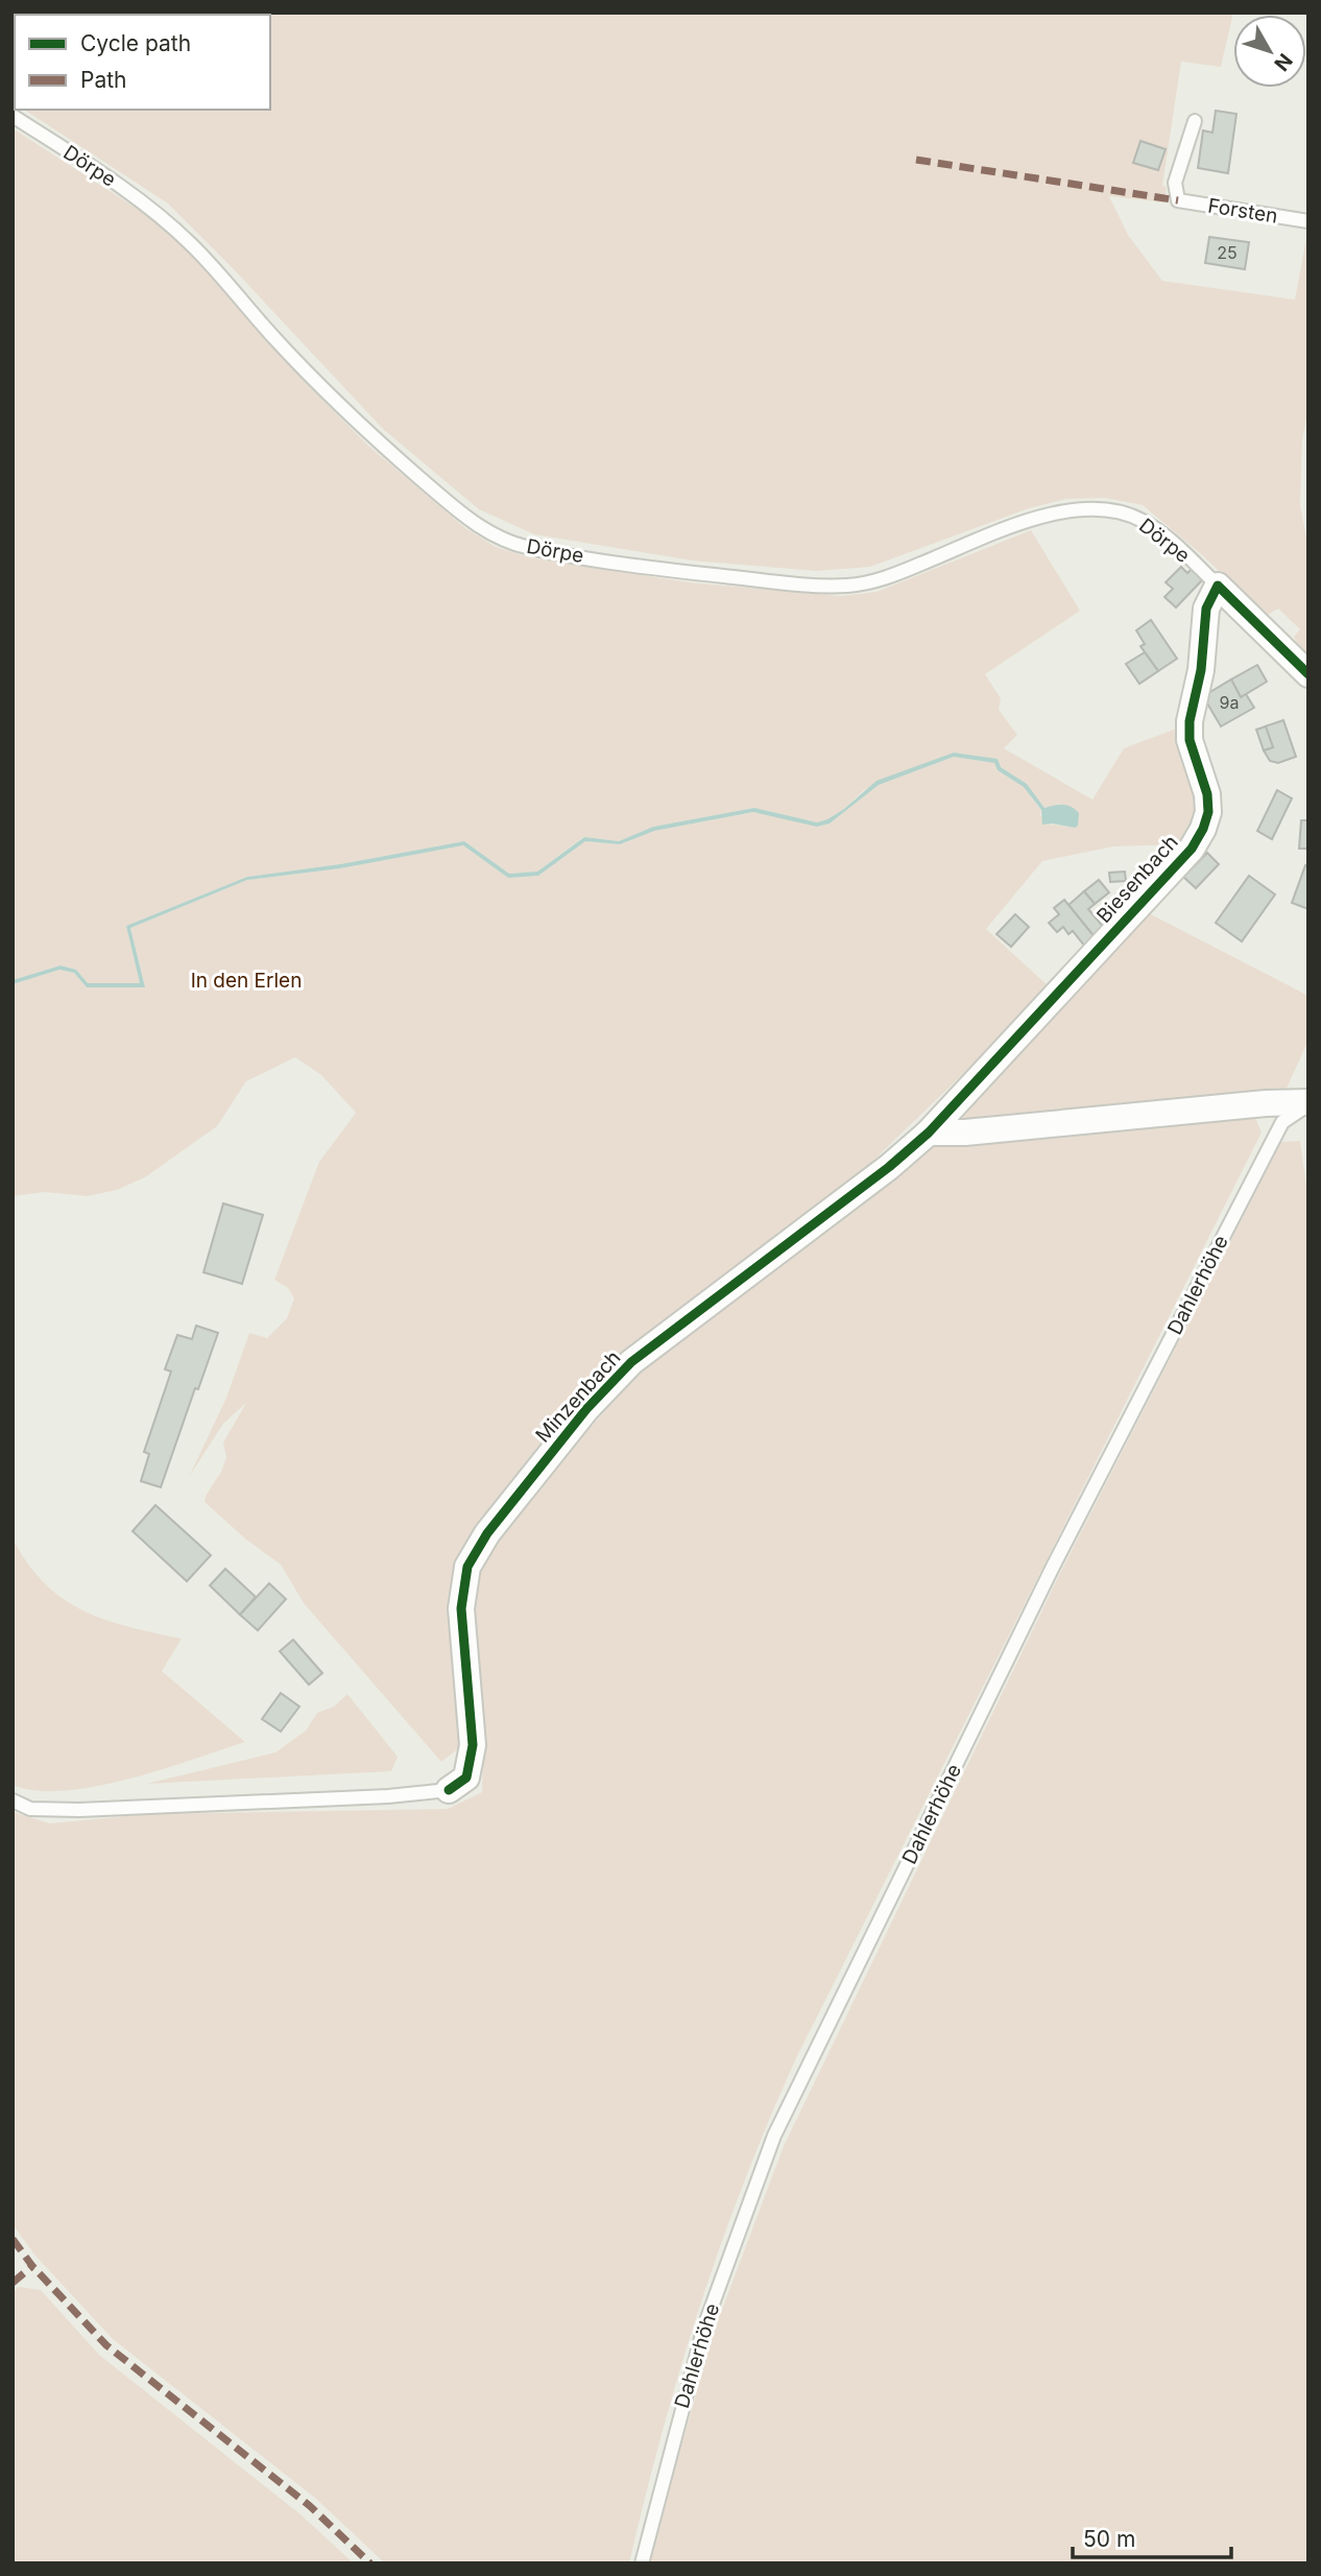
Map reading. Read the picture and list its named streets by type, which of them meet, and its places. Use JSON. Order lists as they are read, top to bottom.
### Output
{
  "streets": {
    "street": ["Biesenbach", "Minzenbach"],
    "lane": ["Dörpe", "Forsten", "Dahlerhöhe"]
  },
  "crossings": [
    ["Dörpe", "Biesenbach"],
    ["Biesenbach", "Minzenbach"]
  ],
  "parks": ["In den Erlen"],
  "house_numbers": ["25", "9a"],
  "legend": ["Cycle path", "Path"],
  "scale_bar": "50 m",
  "north": "bottom right"
}
